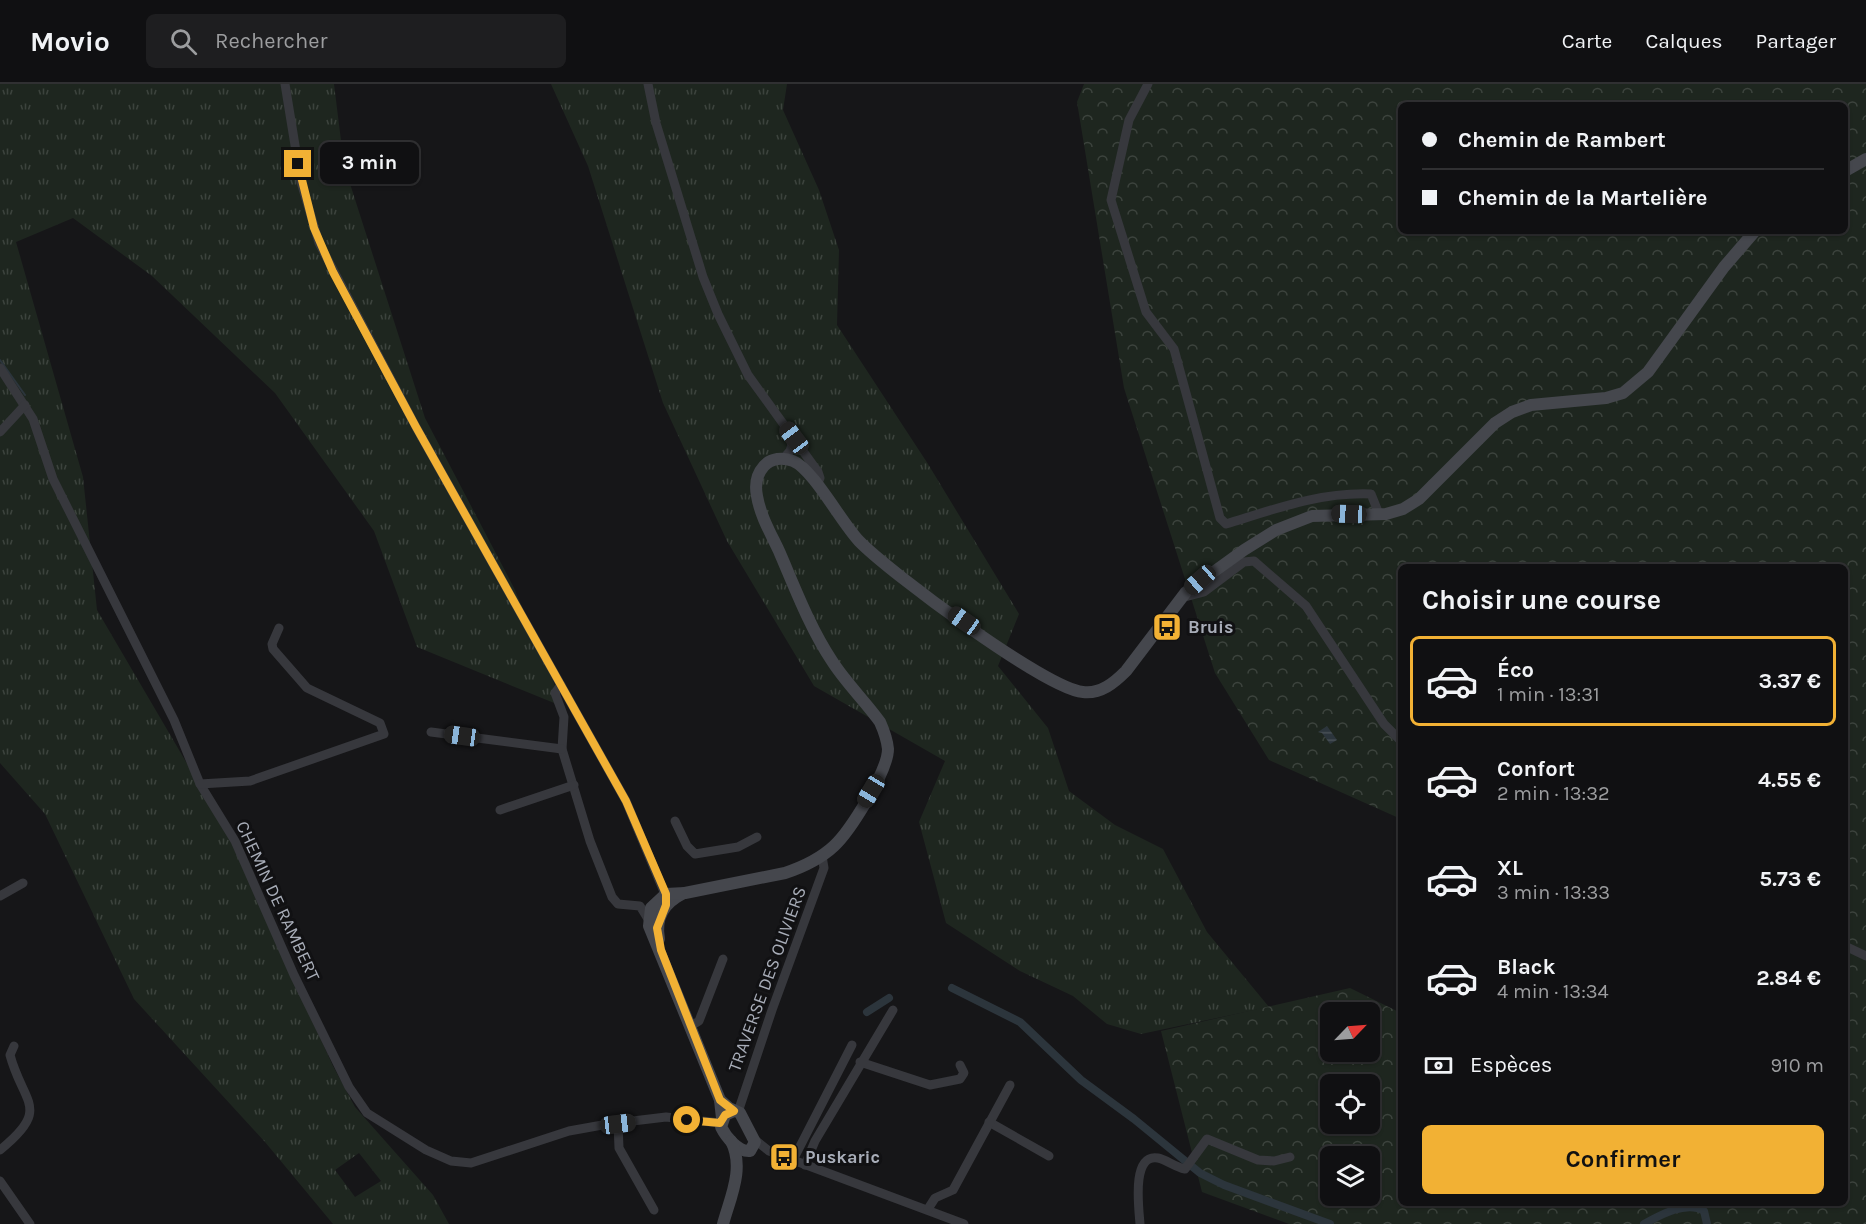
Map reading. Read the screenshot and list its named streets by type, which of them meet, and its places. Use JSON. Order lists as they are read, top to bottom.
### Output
{
  "streets": {
    "street": ["CHEMIN DE RAMBERT", "TRAVERSE DES OLIVIERS"]
  },
  "places": {
    "bus stop": ["Bruis", "Puskaric"]
  },
  "north": "top right",
  "page": {
    "header": "Movio",
    "search": "Rechercher",
    "nav": ["Carte", "Calques", "Partager"],
    "banner": ["Chemin de Rambert", "Chemin de la Martelière"],
    "bubble": "3 min",
    "heading": "Choisir une course",
    "list": [
      {
        "name": "Éco",
        "note": "1 min · 13:31",
        "value": "3.37 €"
      },
      {
        "name": "Confort",
        "note": "2 min · 13:32",
        "value": "4.55 €"
      },
      {
        "name": "XL",
        "note": "3 min · 13:33",
        "value": "5.73 €"
      },
      {
        "name": "Black",
        "note": "4 min · 13:34",
        "value": "2.84 €"
      }
    ],
    "pay": ["Espèces", "910 m"],
    "buttons": "Confirmer"
  }
}
